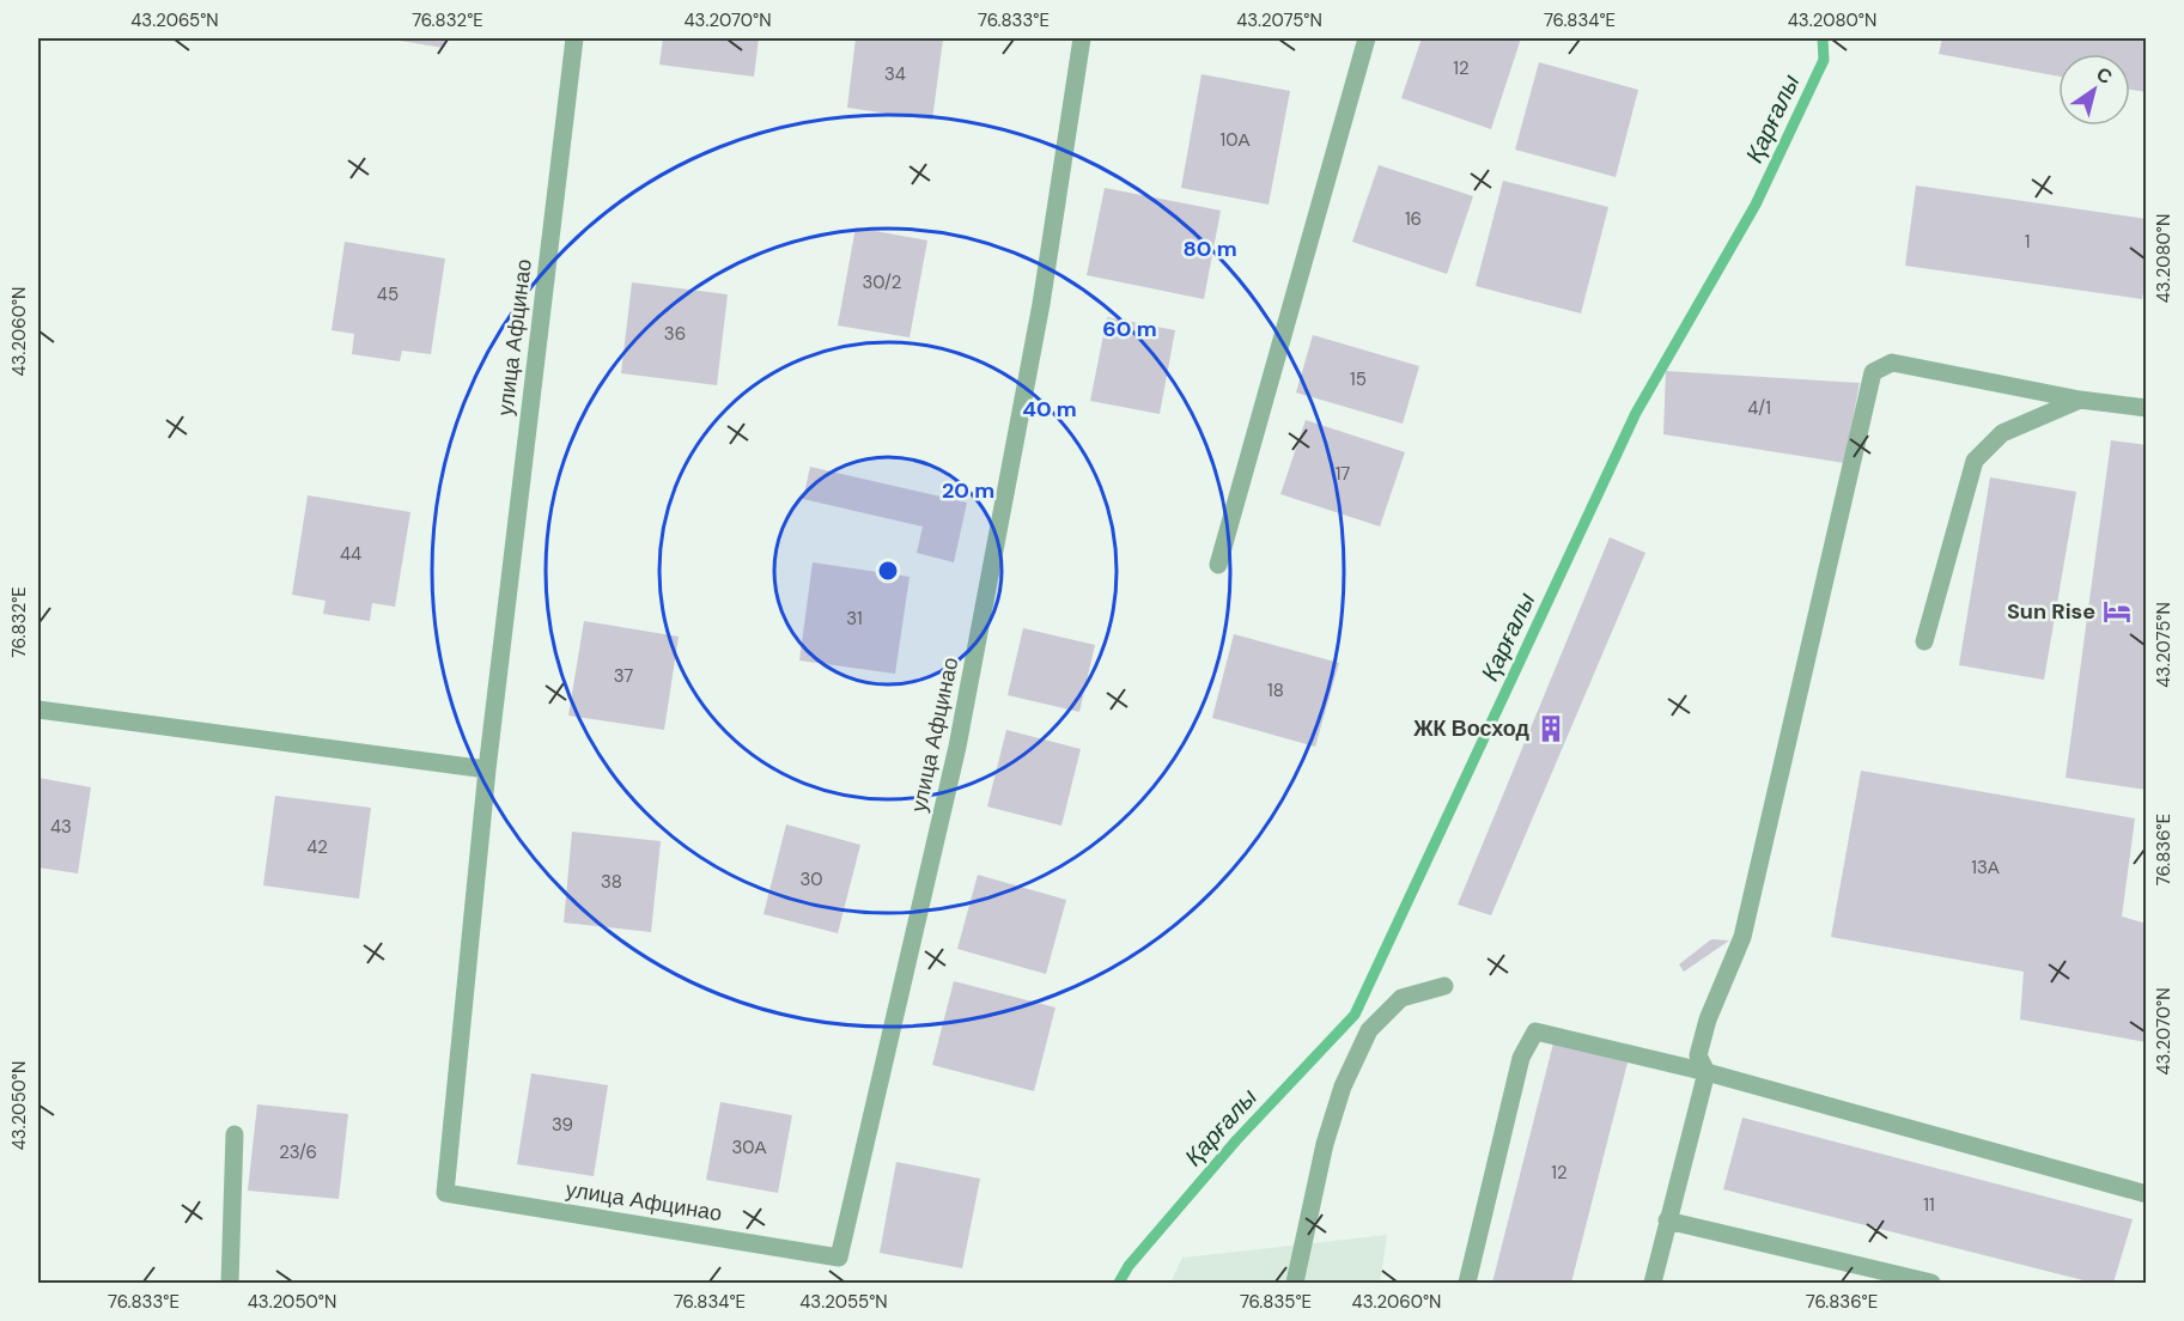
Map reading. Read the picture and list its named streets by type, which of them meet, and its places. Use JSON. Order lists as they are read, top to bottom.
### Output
{
  "streets": {
    "street": ["улица Афцинао"]
  },
  "water": ["Қарғалы"],
  "places": {
    "hotel": ["Sun Rise"],
    "building": ["ЖК Восход"]
  },
  "house_numbers": [
    "12",
    "34",
    "10А",
    "16",
    "1",
    "30/2",
    "45",
    "36",
    "15",
    "4/1",
    "17",
    "44",
    "31",
    "37",
    "18",
    "43",
    "42",
    "13А",
    "30",
    "38",
    "39",
    "30А",
    "23/6",
    "12",
    "11"
  ],
  "north": "top right",
  "coordinates": [
    "43.2065°N",
    "76.832°E",
    "43.2070°N",
    "76.833°E",
    "43.2075°N",
    "76.834°E",
    "43.2080°N",
    "43.2060°N",
    "76.836°E",
    "43.2050°N",
    "43.2055°N",
    "76.835°E"
  ],
  "rings": [
    "80 m",
    "60 m",
    "40 m",
    "20 m"
  ]
}
